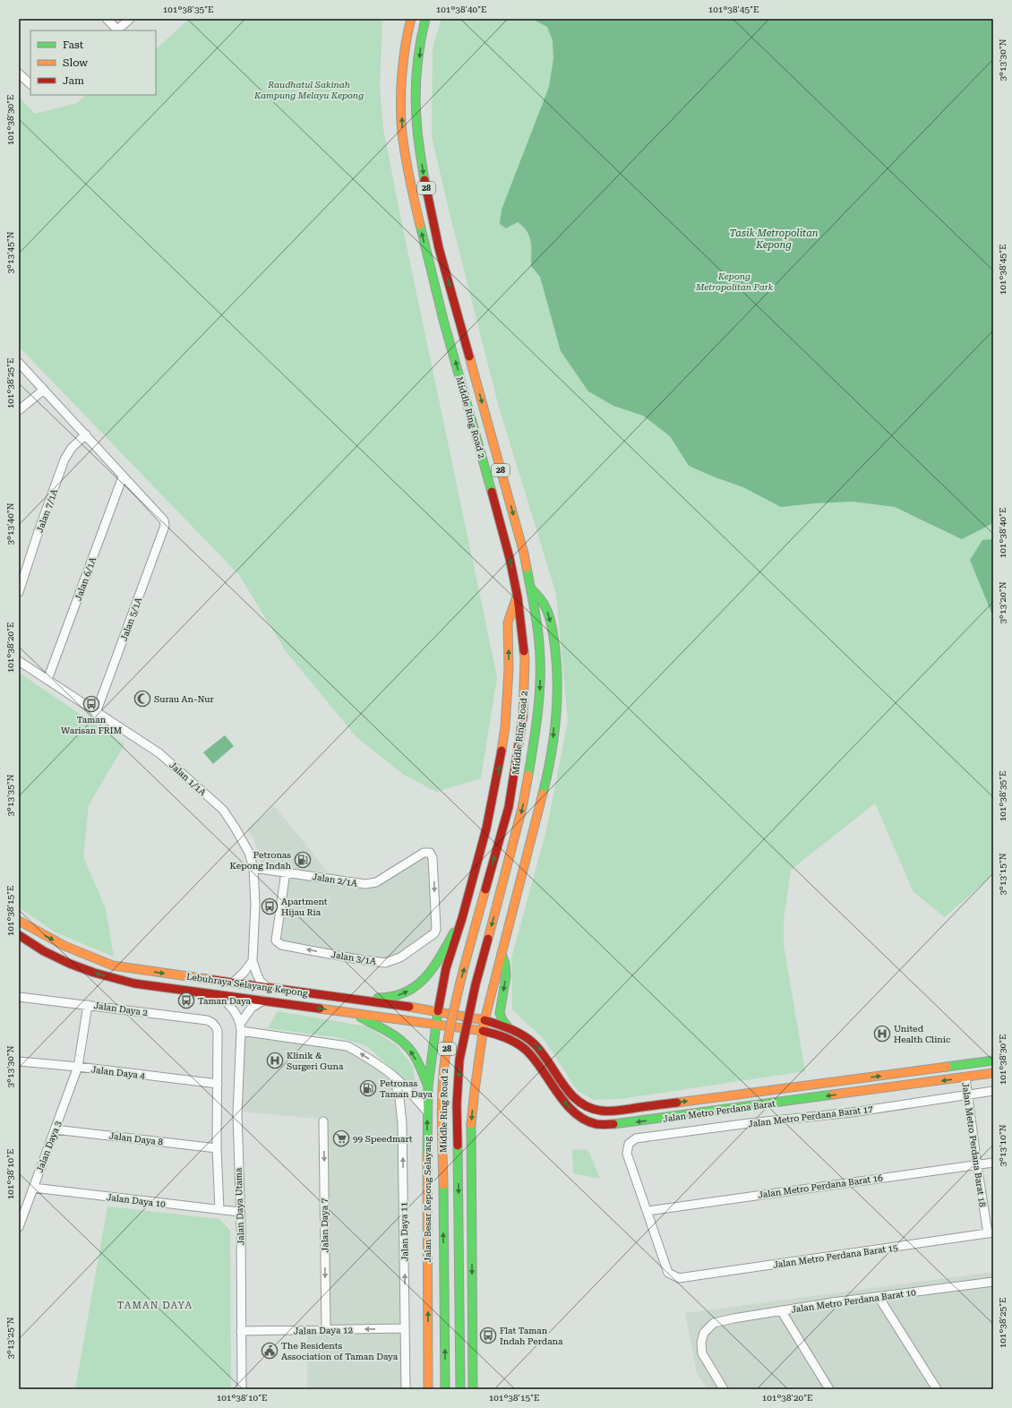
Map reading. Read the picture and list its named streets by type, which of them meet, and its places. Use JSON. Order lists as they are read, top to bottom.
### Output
{
  "streets": {
    "main road": [
      "28",
      "Middle Ring Road 2",
      "Lebuhraya Selayang Kepong",
      "Jalan Metro Perdana Barat",
      "Jalan Besar Kepong Selayang"
    ],
    "street": [
      "Jalan 7/1A",
      "Jalan 6/1A",
      "Jalan 5/1A",
      "Jalan 1/1A",
      "Jalan 2/1A",
      "Jalan 3/1A",
      "Jalan Daya 2",
      "Jalan Daya 4",
      "Jalan Metro Perdana Barat 17",
      "Jalan Daya 8",
      "Jalan Metro Perdana Barat 18",
      "Jalan Daya 3",
      "Jalan Metro Perdana Barat 16",
      "Jalan Daya 10",
      "Jalan Daya Utama",
      "Jalan Daya 7",
      "Jalan Daya 11",
      "Jalan Metro Perdana Barat 15",
      "Jalan Metro Perdana Barat 10",
      "Jalan Daya 12"
    ]
  },
  "crossings": [
    ["Jalan 6/1A", "Jalan 5/1A"],
    ["Jalan 6/1A", "Jalan 1/1A"],
    ["Jalan 5/1A", "Jalan 1/1A"],
    ["Jalan 1/1A", "Jalan 2/1A"],
    ["Jalan 1/1A", "Lebuhraya Selayang Kepong"],
    ["Jalan 2/1A", "Jalan 3/1A"],
    ["Lebuhraya Selayang Kepong", "Jalan Metro Perdana Barat"],
    ["Lebuhraya Selayang Kepong", "Jalan Besar Kepong Selayang"],
    ["Jalan Daya 2", "Jalan Daya 4"],
    ["Jalan Daya 2", "Jalan Daya 3"],
    ["Jalan Daya 4", "Jalan Daya 3"],
    ["Jalan Metro Perdana Barat", "Jalan Metro Perdana Barat 18"],
    ["Jalan Metro Perdana Barat 17", "Jalan Metro Perdana Barat 18"],
    ["Jalan Metro Perdana Barat 17", "Jalan Metro Perdana Barat 16"],
    ["Jalan Metro Perdana Barat 17", "Jalan Metro Perdana Barat 15"],
    ["Jalan Daya 8", "Jalan Daya 3"],
    ["Jalan Metro Perdana Barat 18", "Jalan Metro Perdana Barat 16"],
    ["Jalan Metro Perdana Barat 18", "Jalan Metro Perdana Barat 15"],
    ["Jalan Daya 3", "Jalan Daya 10"],
    ["Jalan Metro Perdana Barat 16", "Jalan Metro Perdana Barat 15"],
    ["Jalan Daya 10", "Jalan Daya Utama"],
    ["Jalan Daya Utama", "Jalan Daya 12"],
    ["Jalan Daya 7", "Jalan Daya 12"],
    ["Jalan Daya 11", "Jalan Daya 12"]
  ],
  "one_way": ["Jalan Daya 7", "Jalan Daya 11", "Jalan Daya 12"],
  "districts": ["TAMAN DAYA"],
  "water": ["Tasik Metropolitan Kepong"],
  "parks": ["Raudhatul Sakinah Kampung Melayu Kepong", "Kepong Metropolitan Park"],
  "places": {
    "mosque": ["Surau An-Nur"],
    "bus stop": [
      "Taman Warisan FRIM",
      "Apartment Hijau Ria",
      "Taman Daya",
      "Flat Taman Indah Perdana"
    ],
    "fuel station": ["Petronas Kepong Indah", "Petronas Taman Daya"],
    "hospital": ["United Health Clinic", "Klinik & Surgeri Guna"],
    "supermarket": ["99 Speedmart"],
    "public building": ["The Residents Association of Taman Daya"]
  },
  "legend": ["Fast", "Slow", "Jam"],
  "coordinates": [
    "101°38'35\"E",
    "101°38'40\"E",
    "101°38'45\"E",
    "3°13'30\"N",
    "101°38'30\"E",
    "3°13'45\"N",
    "101°38'25\"E",
    "3°13'40\"N",
    "3°13'20\"N",
    "101°38'20\"E",
    "3°13'35\"N",
    "3°13'15\"N",
    "101°38'15\"E",
    "3°13'10\"N",
    "101°38'10\"E",
    "3°13'25\"N"
  ]
}
